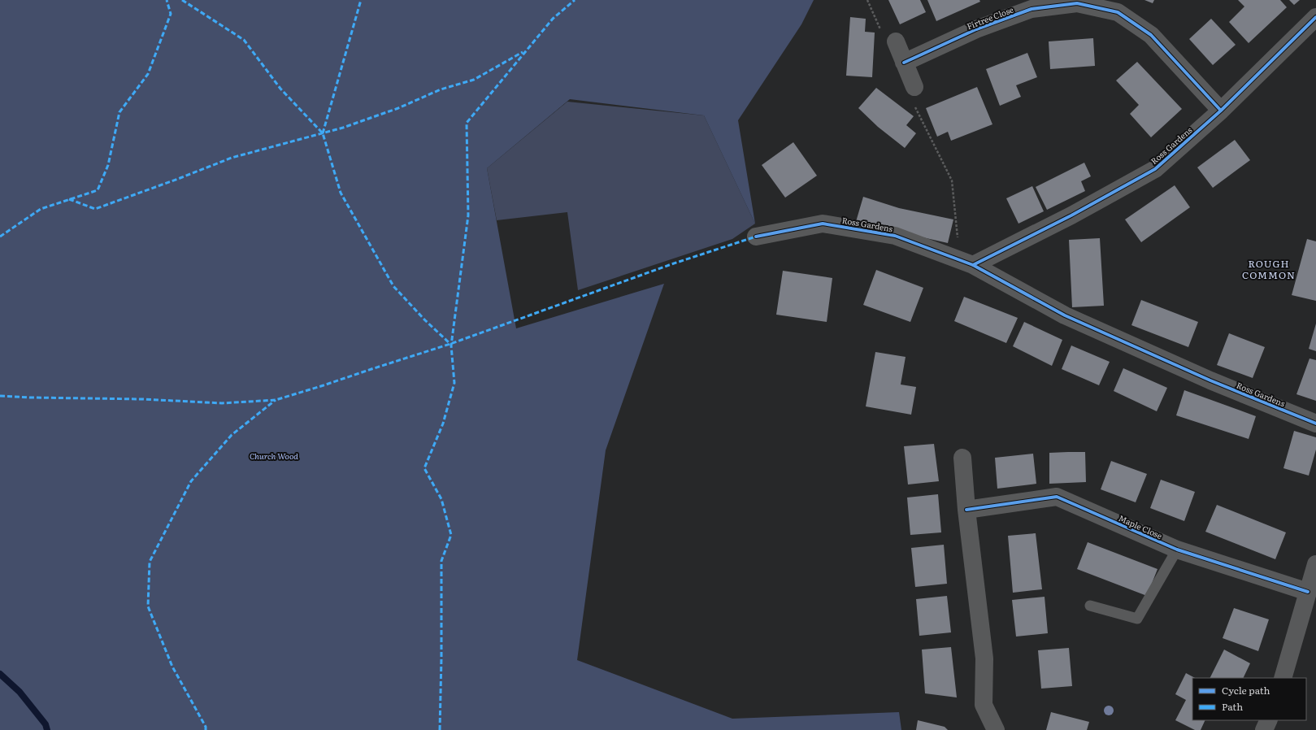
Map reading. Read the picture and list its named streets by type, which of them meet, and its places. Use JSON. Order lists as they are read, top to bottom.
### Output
{
  "streets": {
    "street": ["Firtree Close", "Ross Gardens", "Maple Close"]
  },
  "crossings": [
    ["Firtree Close", "Ross Gardens"]
  ],
  "districts": ["ROUGH COMMON"],
  "parks": ["Church Wood"],
  "legend": ["Cycle path", "Path"]
}
